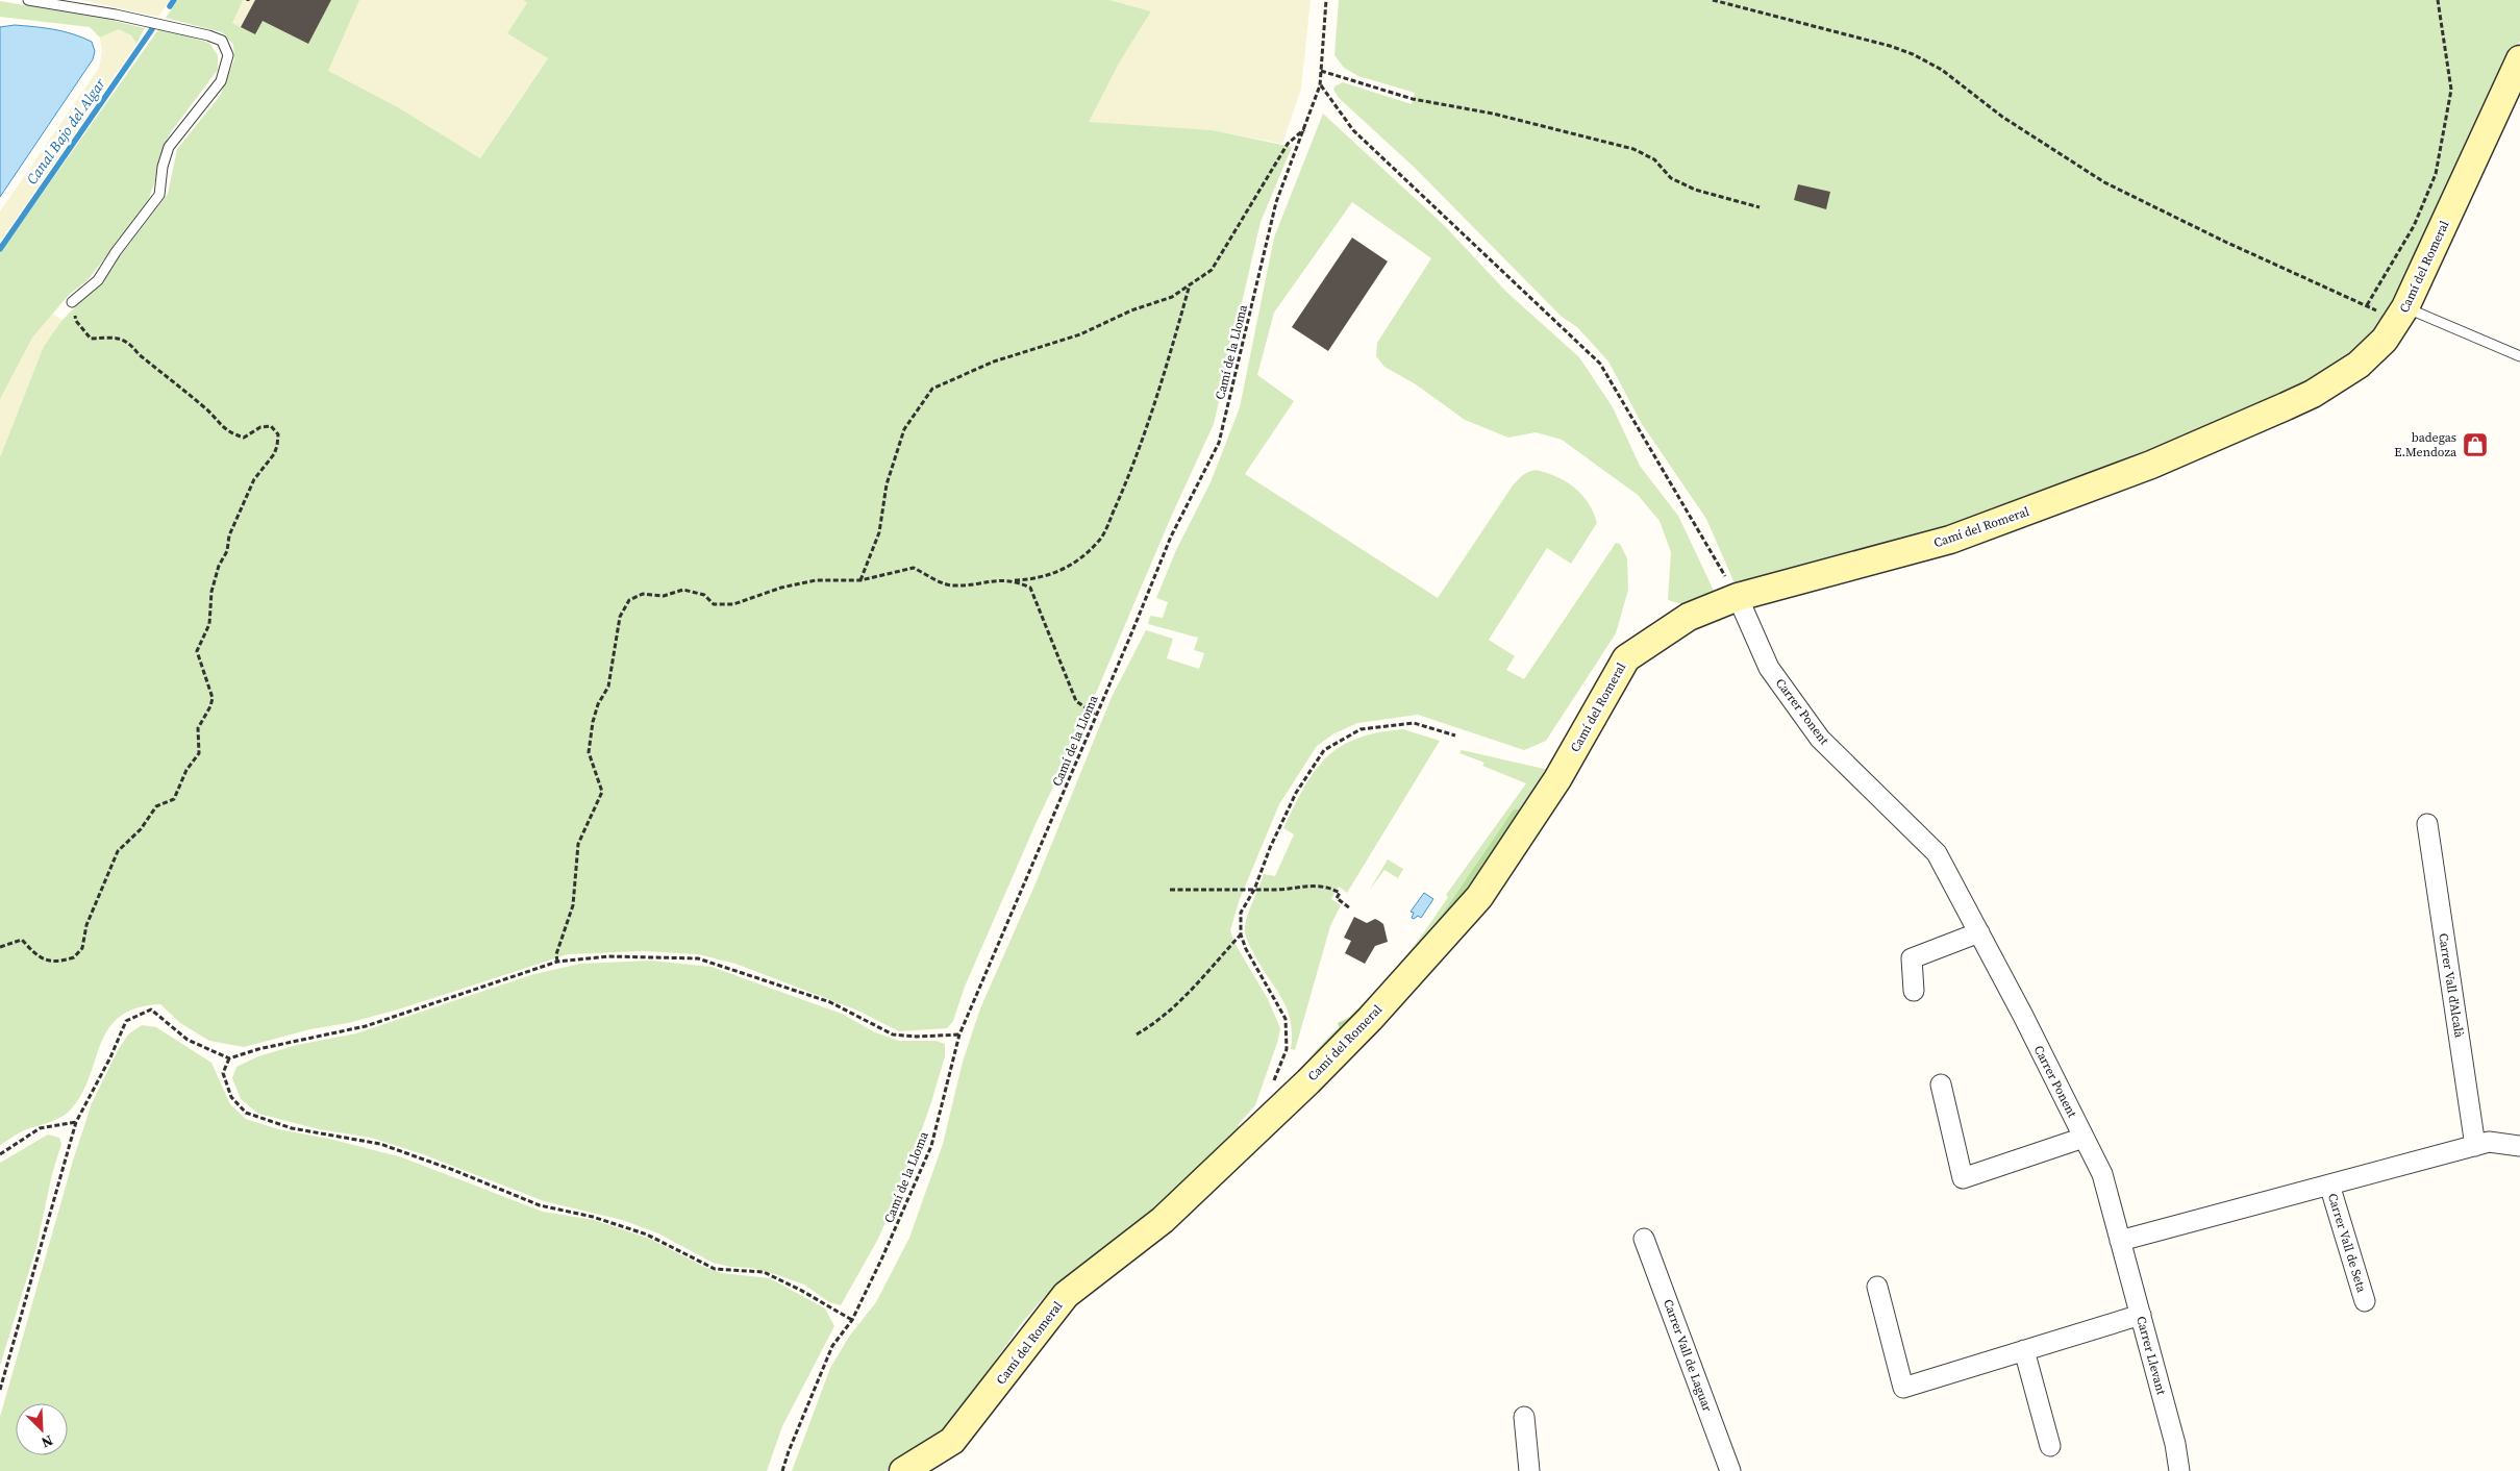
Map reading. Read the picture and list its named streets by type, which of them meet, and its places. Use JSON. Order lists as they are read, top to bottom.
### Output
{
  "streets": {
    "street": [
      "Camí del Romeral",
      "Carrer Ponent",
      "Carrer Vall d'Alcalà",
      "Carrer Vall de Seta",
      "Carrer Vall de Laguar",
      "Carrer Llevant"
    ],
    "path": ["Camí de la Lloma"]
  },
  "crossings": [
    ["Camí del Romeral", "Carrer Ponent"],
    ["Carrer Ponent", "Carrer Llevant"]
  ],
  "water": ["Canal Bajo del Algar"],
  "places": {
    "shop": ["badegas E.Mendoza"]
  },
  "north": "bottom right"
}
